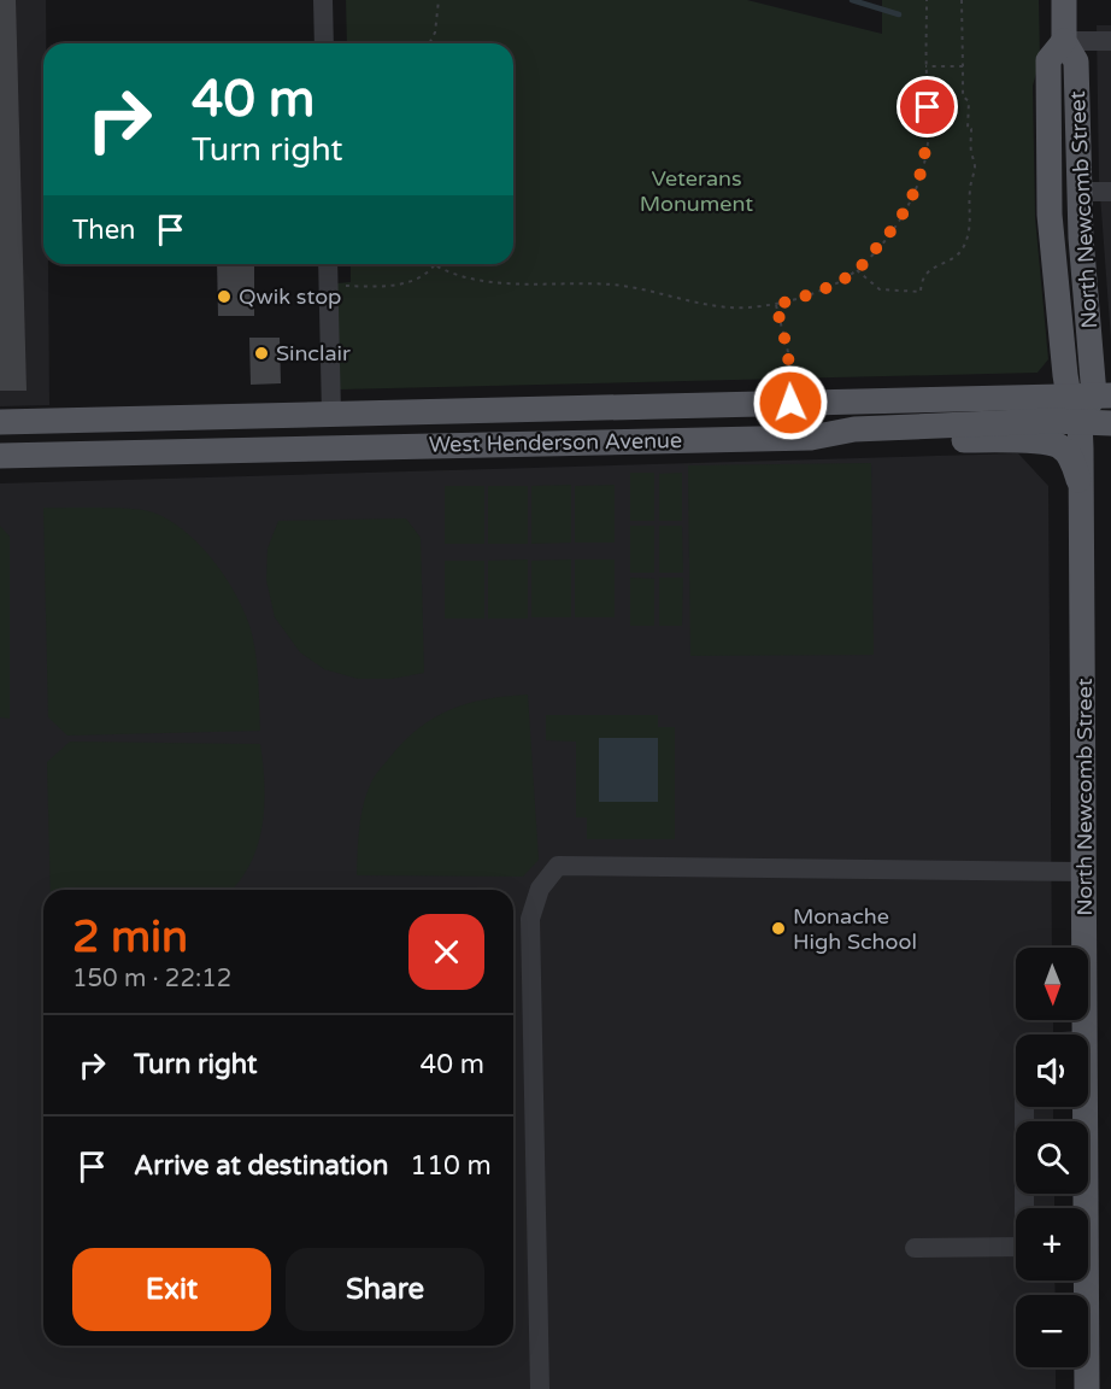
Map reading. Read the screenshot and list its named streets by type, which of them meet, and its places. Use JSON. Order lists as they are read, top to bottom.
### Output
{
  "streets": {
    "main road": ["North Newcomb Street", "West Henderson Avenue"]
  },
  "crossings": [
    ["North Newcomb Street", "West Henderson Avenue"]
  ],
  "parks": ["Veterans Monument"],
  "places": ["Qwik stop", "Sinclair", "Monache High School"],
  "north": "bottom",
  "page": {
    "turn": ["40 m", "Turn right"],
    "then": "Then",
    "heading": ["2 min", "150 m · 22:12"],
    "map_buttons": ["+", "−"],
    "list": [
      {
        "name": "Turn right",
        "value": "40 m"
      },
      {
        "name": "Arrive at destination",
        "value": "110 m"
      }
    ],
    "buttons": ["Exit", "Share"]
  }
}
